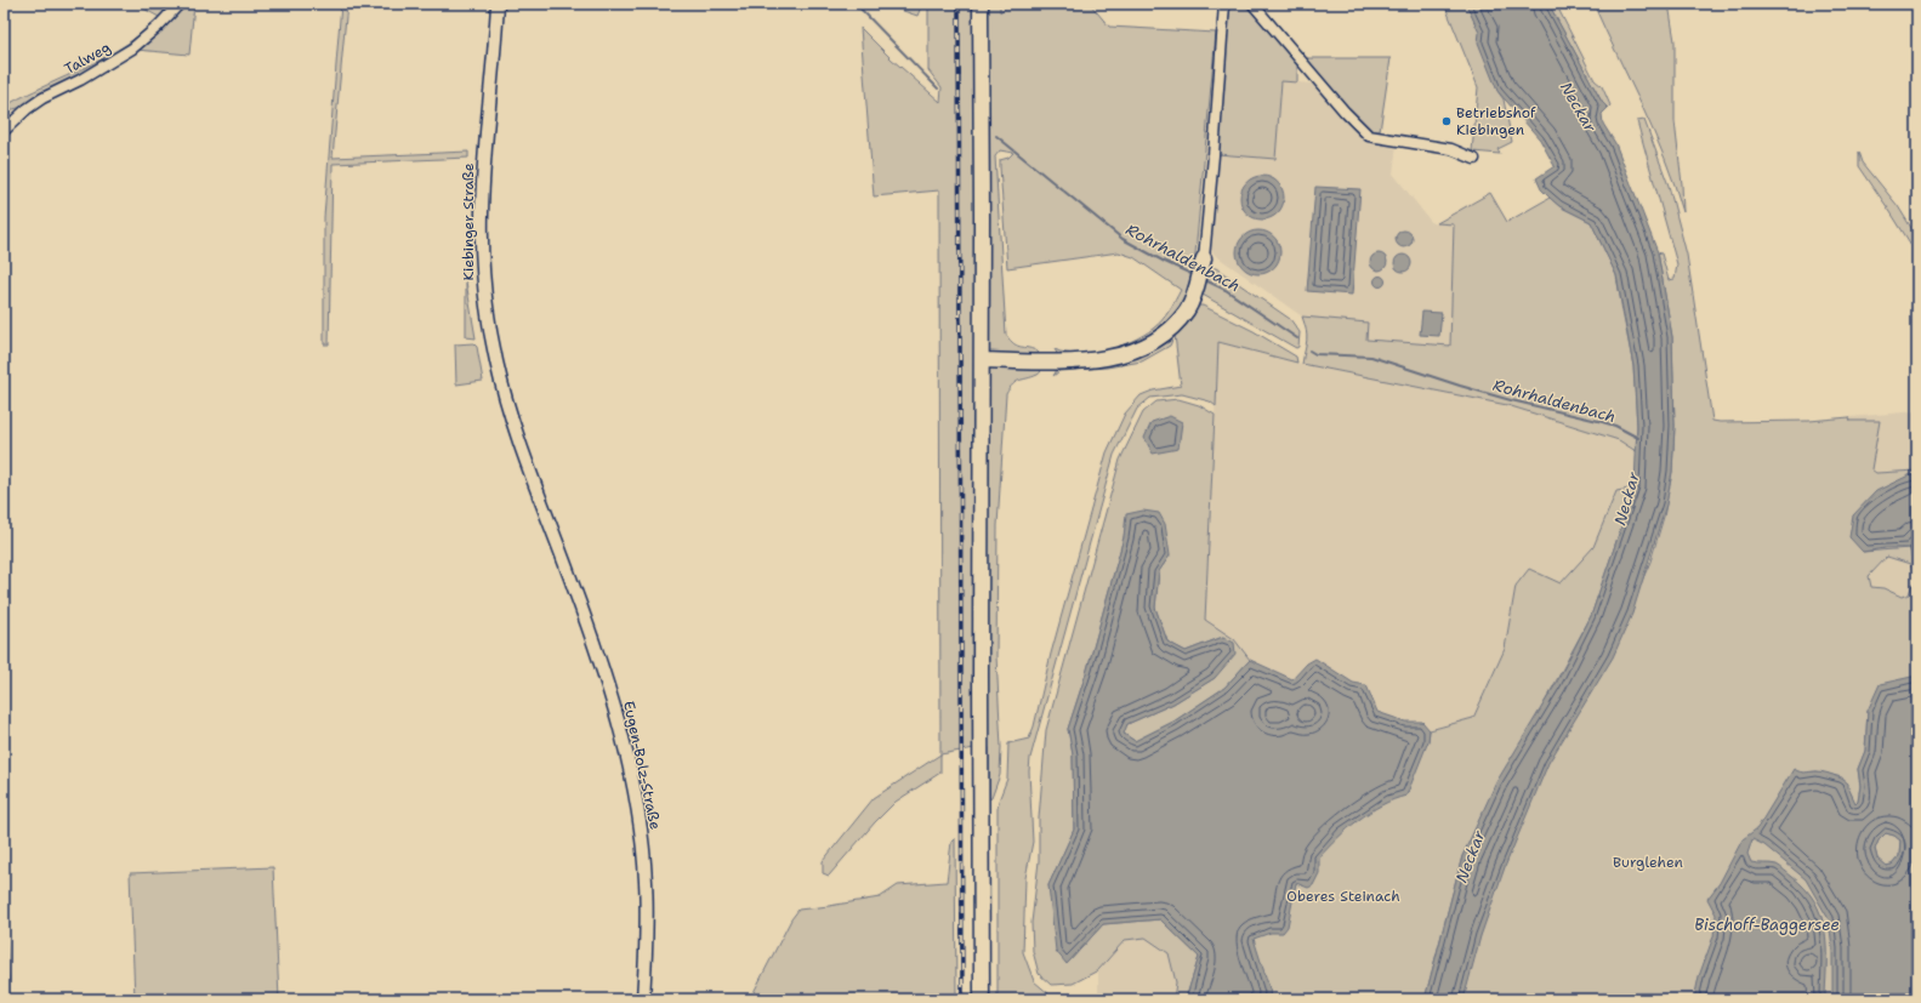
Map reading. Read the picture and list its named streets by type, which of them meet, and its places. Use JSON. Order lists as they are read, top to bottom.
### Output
{
  "streets": {
    "street": ["Talweg", "Kiebinger Straße", "Eugen-Bolz-Straße"]
  },
  "crossings": [
    ["Kiebinger Straße", "Eugen-Bolz-Straße"]
  ],
  "water": ["Neckar", "Rohrhaldenbach", "Bischoff-Baggersee"],
  "parks": ["Burglehen", "Oberes Steinach"],
  "places": ["Betriebshof Kiebingen"]
}
